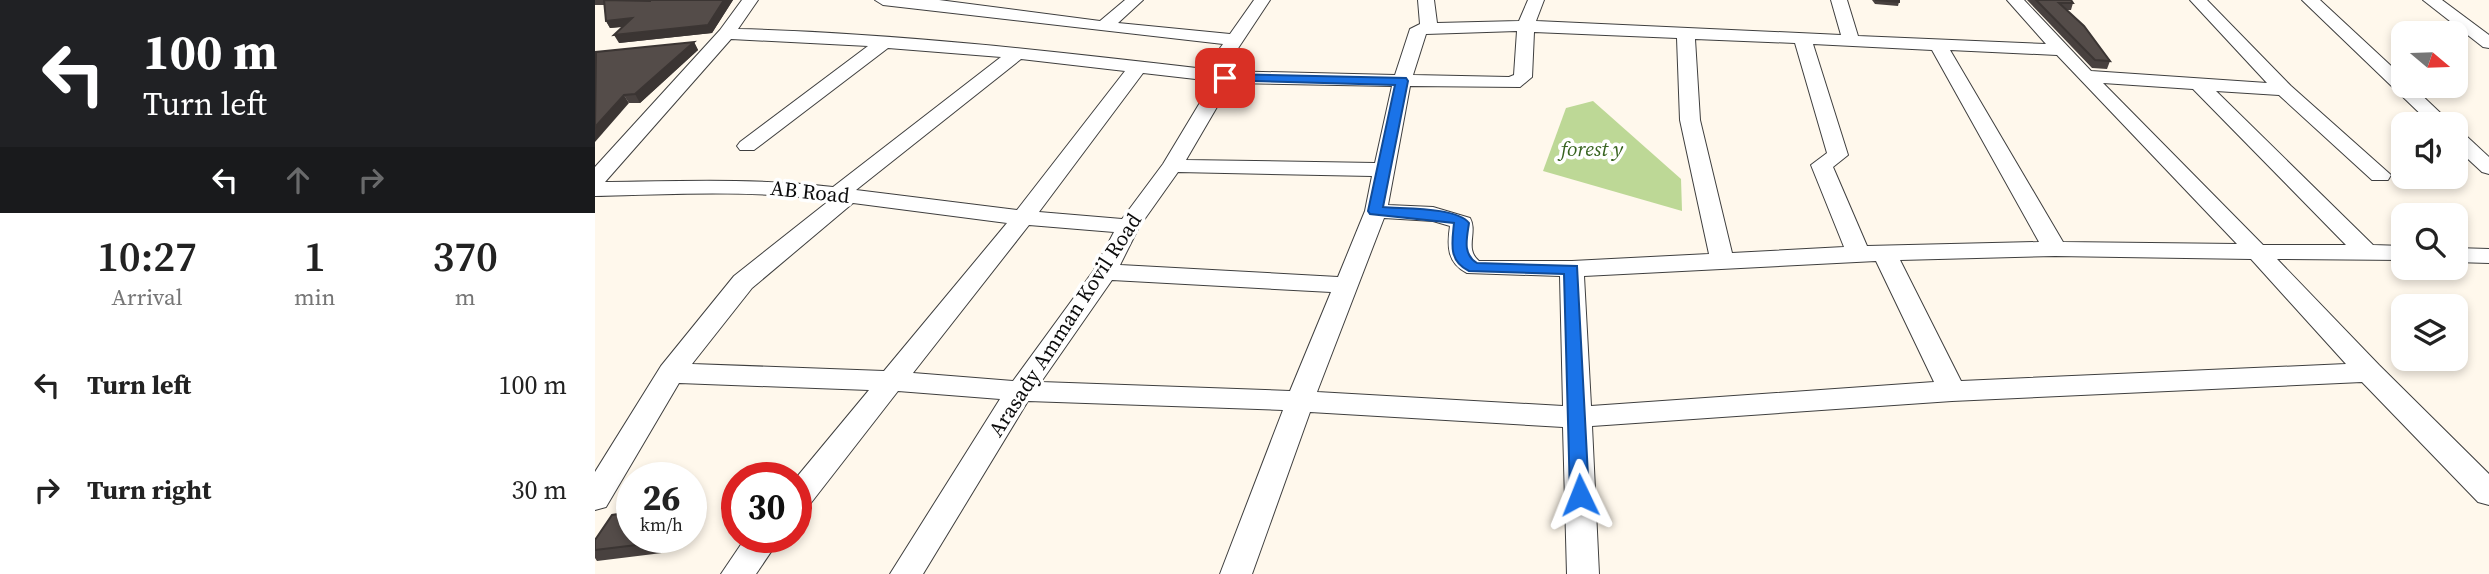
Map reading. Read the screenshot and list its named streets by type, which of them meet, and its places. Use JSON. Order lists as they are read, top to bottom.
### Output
{
  "streets": {
    "street": ["AB Road", "Arasady Amman Kovil Road"]
  },
  "crossings": [
    ["AB Road", "Arasady Amman Kovil Road"]
  ],
  "parks": ["forest y"],
  "north": "right",
  "page": {
    "turn": ["100 m", "Turn left"],
    "eta": [
      "10:27",
      "Arrival",
      "1",
      "min",
      "370",
      "m"
    ],
    "list": [
      {
        "name": "Turn left",
        "value": "100 m"
      },
      {
        "name": "Turn right",
        "value": "30 m"
      }
    ],
    "speed": "26 km/h",
    "limit": "30"
  }
}
